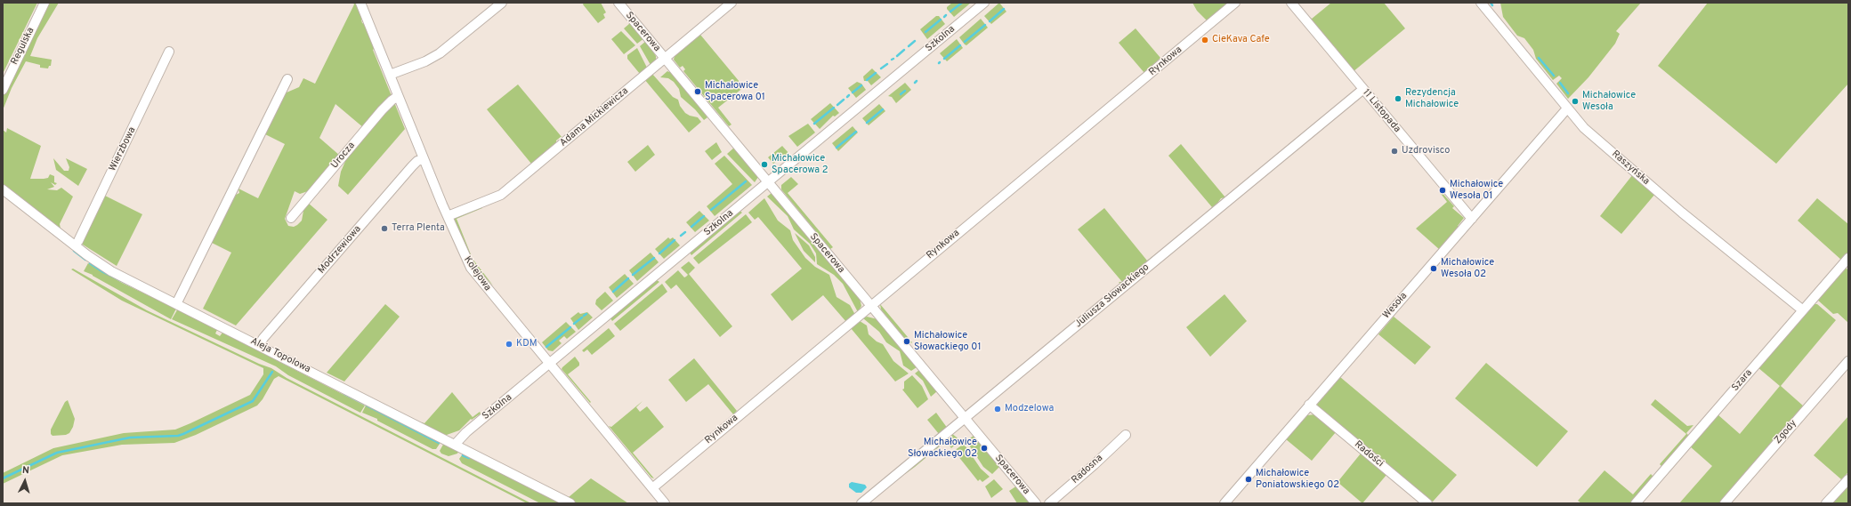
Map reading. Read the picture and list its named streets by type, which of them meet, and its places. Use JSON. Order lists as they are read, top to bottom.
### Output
{
  "streets": {
    "street": [
      "Spacerowa",
      "Szkolna",
      "Regulska",
      "Rynkowa",
      "11 Listopada",
      "Adama Mickiewicza",
      "Wierzbowa",
      "Urocza",
      "Raszyńska",
      "Modrzewiowa",
      "Kolejowa",
      "Juliusza Słowackiego",
      "Wesoła",
      "Aleja Topolowa",
      "Szara",
      "Zgody",
      "Radości",
      "Radosna"
    ]
  },
  "crossings": [
    ["Spacerowa", "Szkolna"],
    ["Spacerowa", "Rynkowa"],
    ["Spacerowa", "Adama Mickiewicza"],
    ["Spacerowa", "Juliusza Słowackiego"],
    ["Szkolna", "Kolejowa"],
    ["Szkolna", "Aleja Topolowa"],
    ["Rynkowa", "Kolejowa"],
    ["11 Listopada", "Juliusza Słowackiego"],
    ["11 Listopada", "Wesoła"],
    ["Adama Mickiewicza", "Kolejowa"],
    ["Wierzbowa", "Aleja Topolowa"],
    ["Urocza", "Kolejowa"],
    ["Raszyńska", "Wesoła"],
    ["Raszyńska", "Szara"],
    ["Modrzewiowa", "Kolejowa"],
    ["Modrzewiowa", "Aleja Topolowa"],
    ["Wesoła", "Radości"]
  ],
  "places": [
    "CieKava Cafe",
    "Michałowice Spacerowa 01",
    "Rezydencja Michałowice",
    "Michałowice Wesoła",
    "Uzdrovisco",
    "Michałowice Spacerowa 2",
    "Michałowice Wesoła 01",
    "Terra Plenta",
    "Michałowice Wesoła 02",
    "Michałowice Słowackiego 01",
    "KDM",
    "Modzelowa",
    "Michałowice Słowackiego 02",
    "Michałowice Poniatowskiego 02"
  ],
  "north": "top"
}
